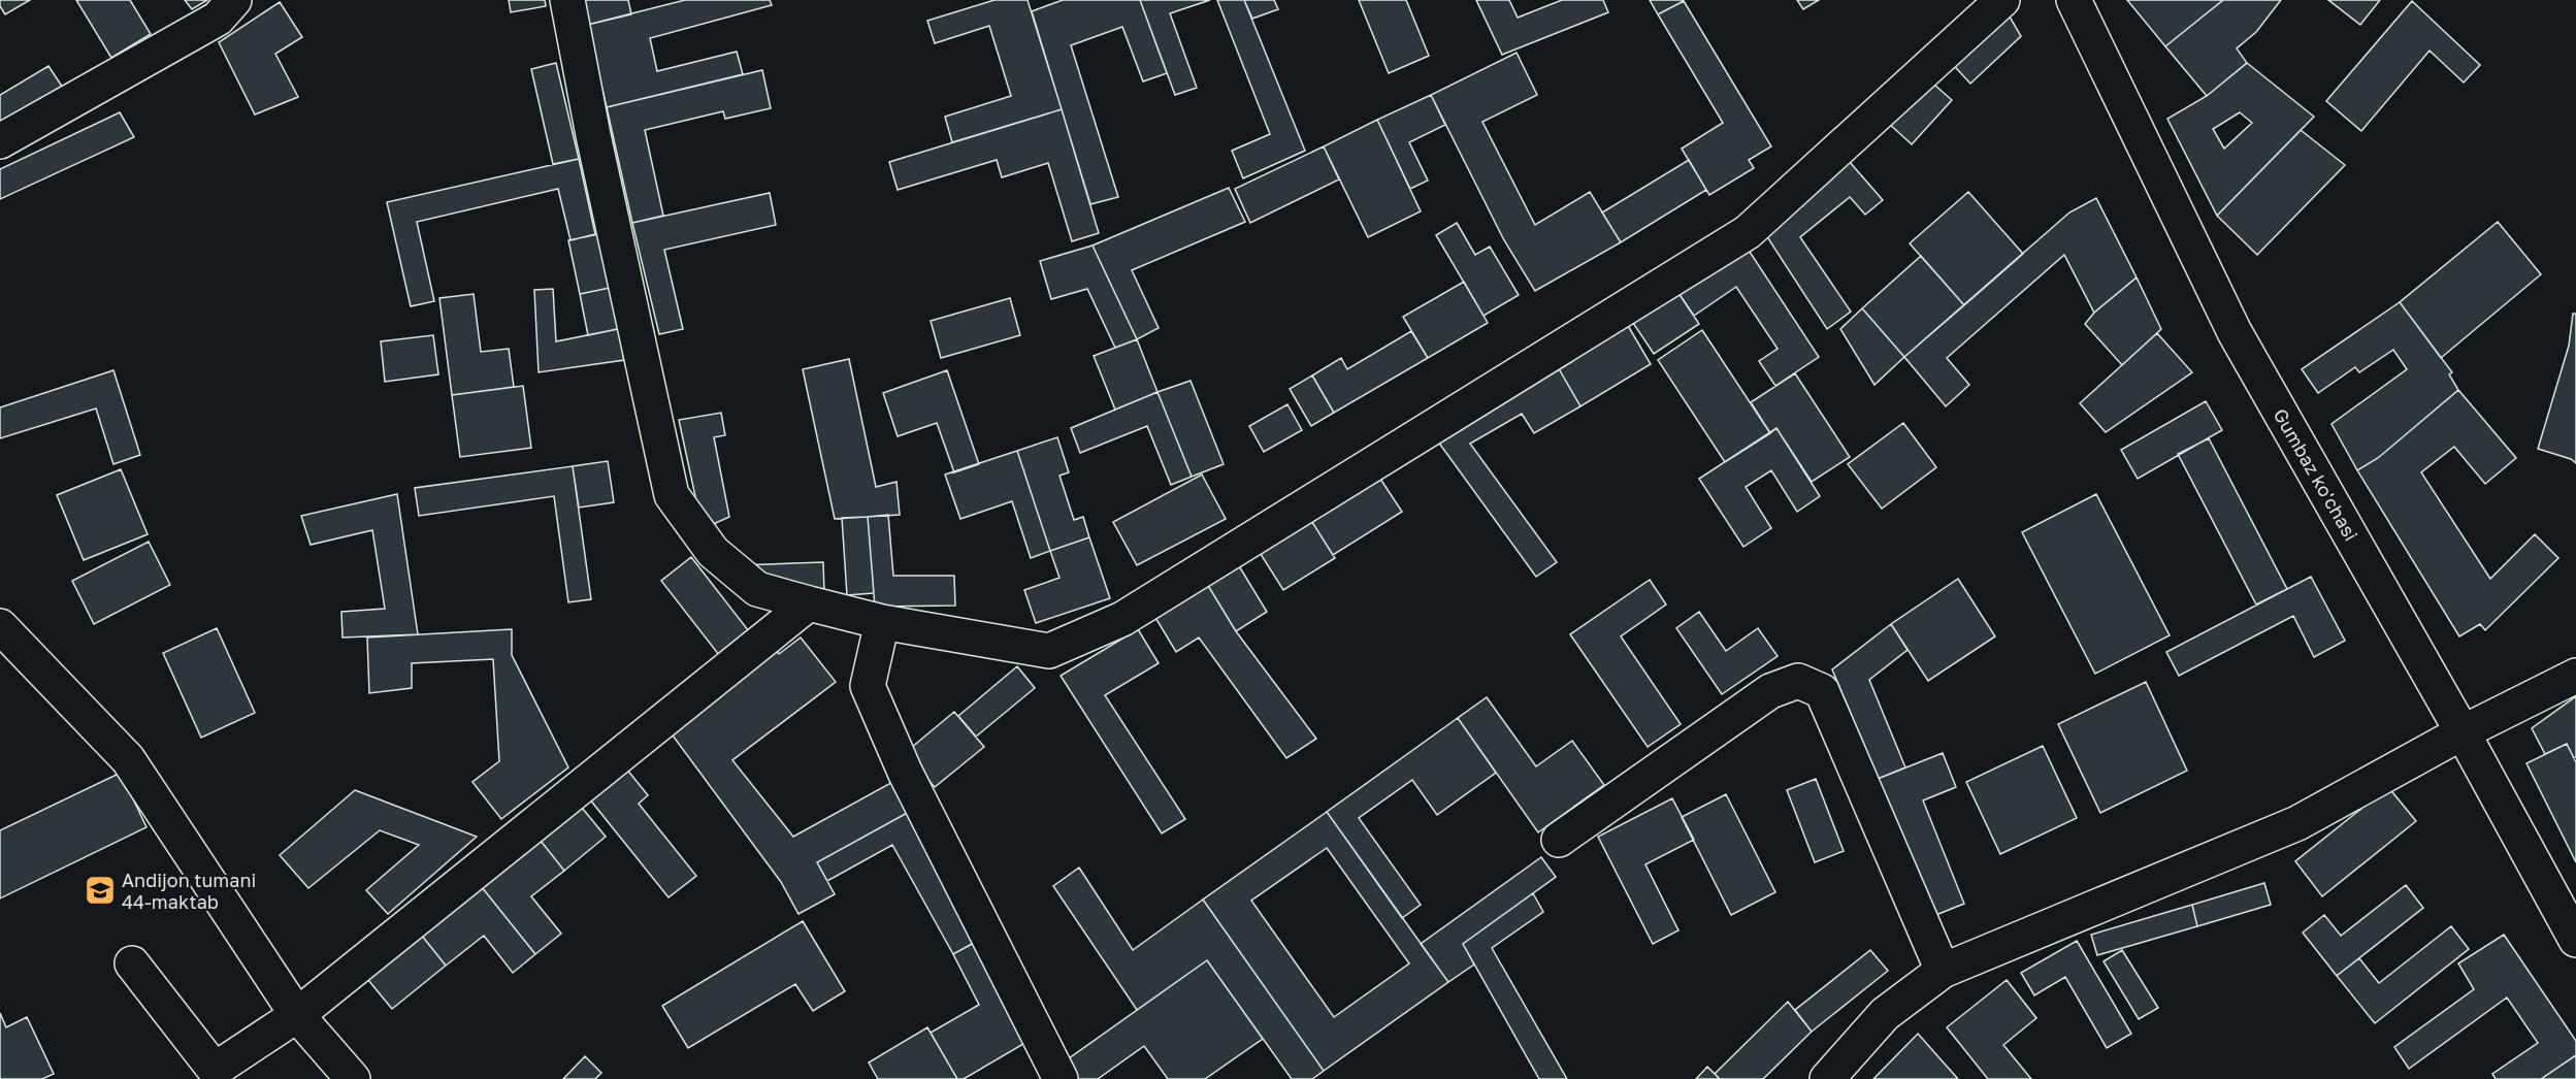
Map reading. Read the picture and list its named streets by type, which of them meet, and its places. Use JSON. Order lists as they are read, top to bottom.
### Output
{
  "streets": {
    "street": ["Gumbaz ko'chasi"]
  },
  "places": {
    "school or university": ["Andijon tumani 44-maktab"]
  }
}
